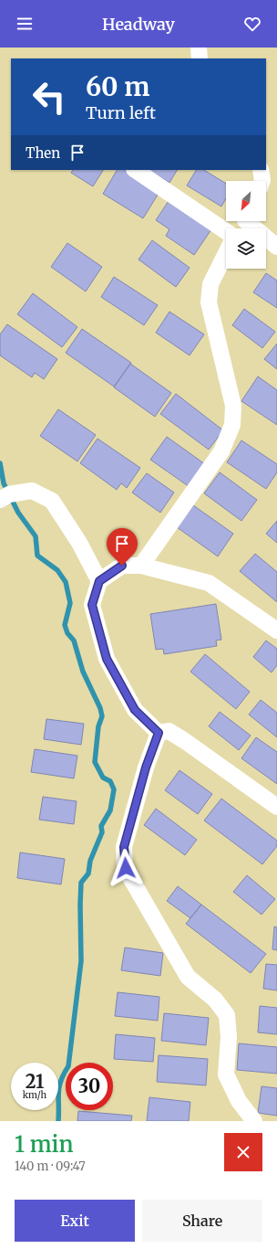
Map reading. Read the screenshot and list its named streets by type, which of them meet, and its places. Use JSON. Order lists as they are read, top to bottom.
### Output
{
  "north": "bottom left",
  "page": {
    "header": "Headway",
    "turn": ["60 m", "Turn left"],
    "then": "Then",
    "speed": "21 km/h",
    "limit": "30",
    "heading": ["1 min", "140 m · 09:47"],
    "buttons": ["Exit", "Share"]
  }
}
